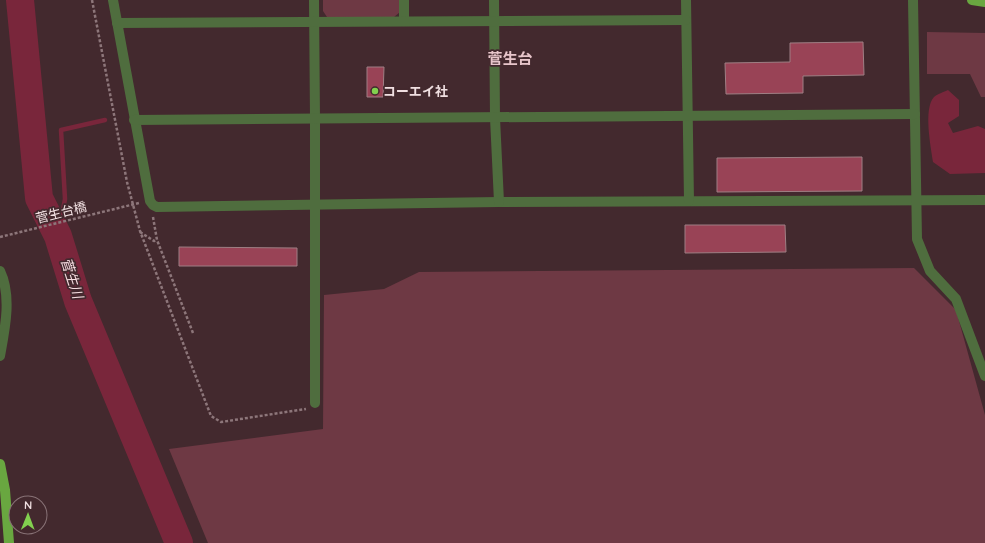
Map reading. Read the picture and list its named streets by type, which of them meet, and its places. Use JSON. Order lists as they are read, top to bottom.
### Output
{
  "streets": {
    "path": ["菅生台橋"]
  },
  "districts": ["菅生台"],
  "water": ["菅生川"],
  "places": ["コーエイ社"],
  "north": "top"
}
